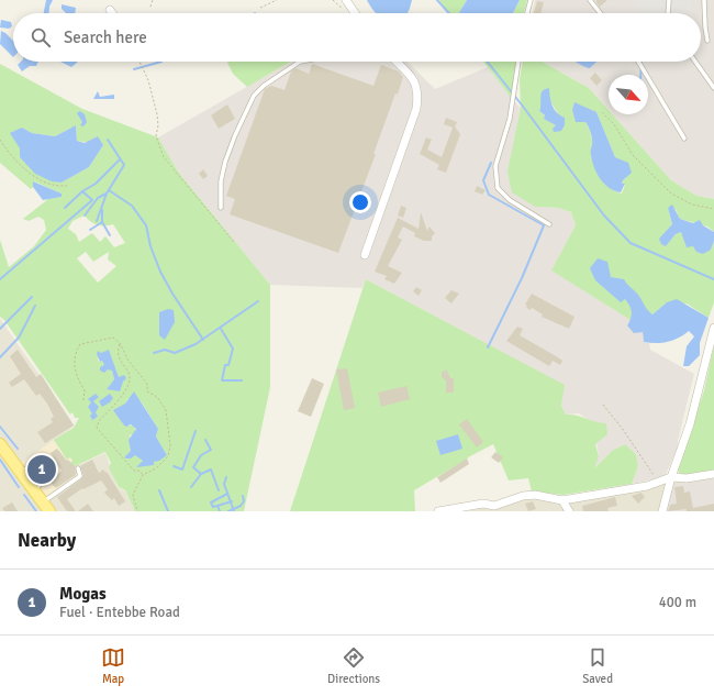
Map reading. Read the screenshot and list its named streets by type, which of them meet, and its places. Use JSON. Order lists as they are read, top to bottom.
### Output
{
  "north": "bottom right",
  "page": {
    "search": "Search here",
    "pins": "1",
    "heading": "Nearby",
    "list": [
      {
        "mark": "1",
        "name": "Mogas",
        "note": "Fuel · Entebbe Road",
        "value": "400 m"
      }
    ],
    "nav": ["Map", "Directions", "Saved"]
  }
}
